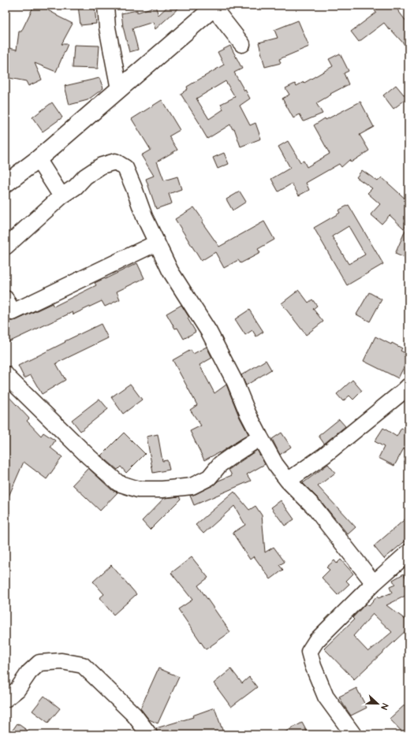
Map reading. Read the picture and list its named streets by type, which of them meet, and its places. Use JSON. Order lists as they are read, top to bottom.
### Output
{
  "north": "right"
}
